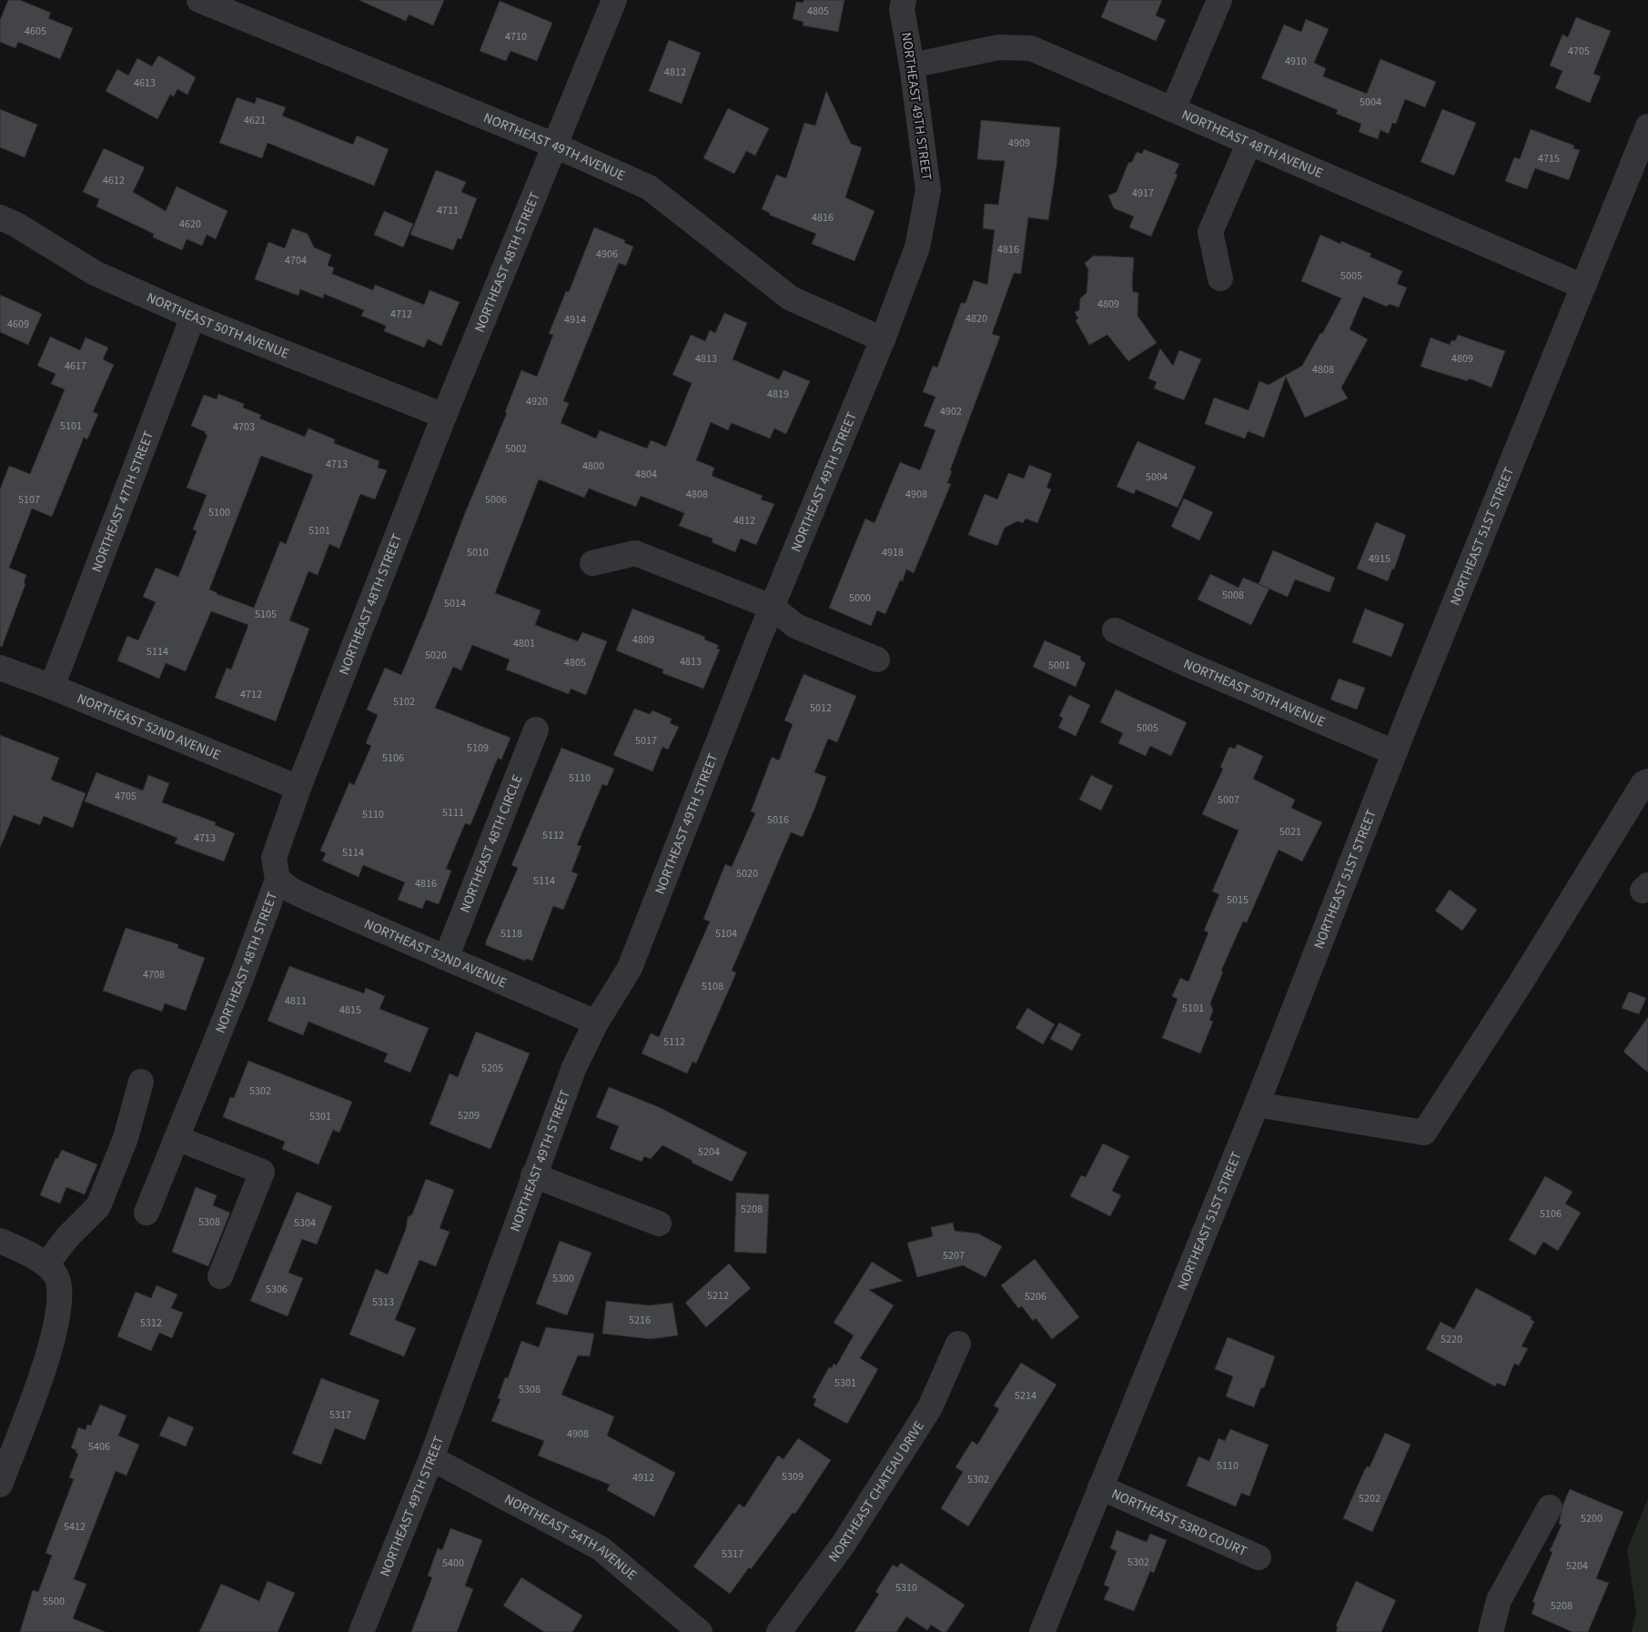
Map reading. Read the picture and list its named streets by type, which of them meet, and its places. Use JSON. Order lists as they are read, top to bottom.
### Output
{
  "streets": {
    "street": [
      "NORTHEAST 49TH STREET",
      "NORTHEAST 48TH AVENUE",
      "NORTHEAST 49TH AVENUE",
      "NORTHEAST 48TH STREET",
      "NORTHEAST 50TH AVENUE",
      "NORTHEAST 47TH STREET",
      "NORTHEAST 51ST STREET",
      "NORTHEAST 52ND AVENUE",
      "NORTHEAST 48TH CIRCLE",
      "NORTHEAST CHATEAU DRIVE",
      "NORTHEAST 53RD COURT",
      "NORTHEAST 54TH AVENUE"
    ]
  },
  "crossings": [
    ["NORTHEAST 49TH STREET", "NORTHEAST 48TH AVENUE"],
    ["NORTHEAST 49TH STREET", "NORTHEAST 49TH AVENUE"],
    ["NORTHEAST 49TH STREET", "NORTHEAST 52ND AVENUE"],
    ["NORTHEAST 49TH STREET", "NORTHEAST 54TH AVENUE"],
    ["NORTHEAST 48TH AVENUE", "NORTHEAST 51ST STREET"],
    ["NORTHEAST 49TH AVENUE", "NORTHEAST 48TH STREET"],
    ["NORTHEAST 48TH STREET", "NORTHEAST 50TH AVENUE"],
    ["NORTHEAST 48TH STREET", "NORTHEAST 52ND AVENUE"],
    ["NORTHEAST 50TH AVENUE", "NORTHEAST 47TH STREET"],
    ["NORTHEAST 50TH AVENUE", "NORTHEAST 51ST STREET"],
    ["NORTHEAST 47TH STREET", "NORTHEAST 52ND AVENUE"],
    ["NORTHEAST 51ST STREET", "NORTHEAST 53RD COURT"],
    ["NORTHEAST 52ND AVENUE", "NORTHEAST 48TH CIRCLE"]
  ],
  "house_numbers": [
    "4805",
    "4605",
    "4710",
    "4705",
    "4910",
    "4812",
    "4613",
    "5004",
    "4621",
    "4909",
    "4715",
    "4612",
    "4917",
    "4711",
    "4816",
    "4620",
    "4816",
    "4906",
    "4704",
    "5005",
    "4809",
    "4712",
    "4820",
    "4914",
    "4609",
    "4813",
    "4809",
    "4617",
    "4808",
    "4819",
    "4920",
    "4902",
    "5101",
    "4703",
    "5002",
    "4713",
    "4800",
    "4804",
    "5004",
    "4808",
    "4908",
    "5107",
    "5006",
    "5100",
    "4812",
    "5101",
    "5010",
    "4918",
    "4915",
    "5008",
    "5000",
    "5014",
    "5105",
    "4809",
    "4801",
    "5114",
    "5020",
    "4813",
    "4805",
    "5001",
    "4712",
    "5102",
    "5012",
    "5005",
    "5017",
    "5109",
    "5106",
    "5110",
    "4705",
    "5007",
    "5111",
    "5110",
    "5016",
    "5021",
    "5112",
    "4713",
    "5114",
    "5020",
    "5114",
    "4816",
    "5015",
    "5118",
    "5104",
    "4708",
    "5108",
    "4811",
    "5101",
    "4815",
    "5112",
    "5205",
    "5302",
    "5209",
    "5301",
    "5204",
    "5208",
    "5106",
    "5308",
    "5304",
    "5207",
    "5300",
    "5306",
    "5212",
    "5206",
    "5313",
    "5216",
    "5312",
    "5220",
    "5301",
    "5308",
    "5214",
    "5317",
    "4908",
    "5406",
    "5110",
    "5309",
    "4912",
    "5302",
    "5202",
    "5200",
    "5412",
    "5317",
    "5302",
    "5400",
    "5204",
    "5310",
    "5500",
    "5208"
  ]
}
